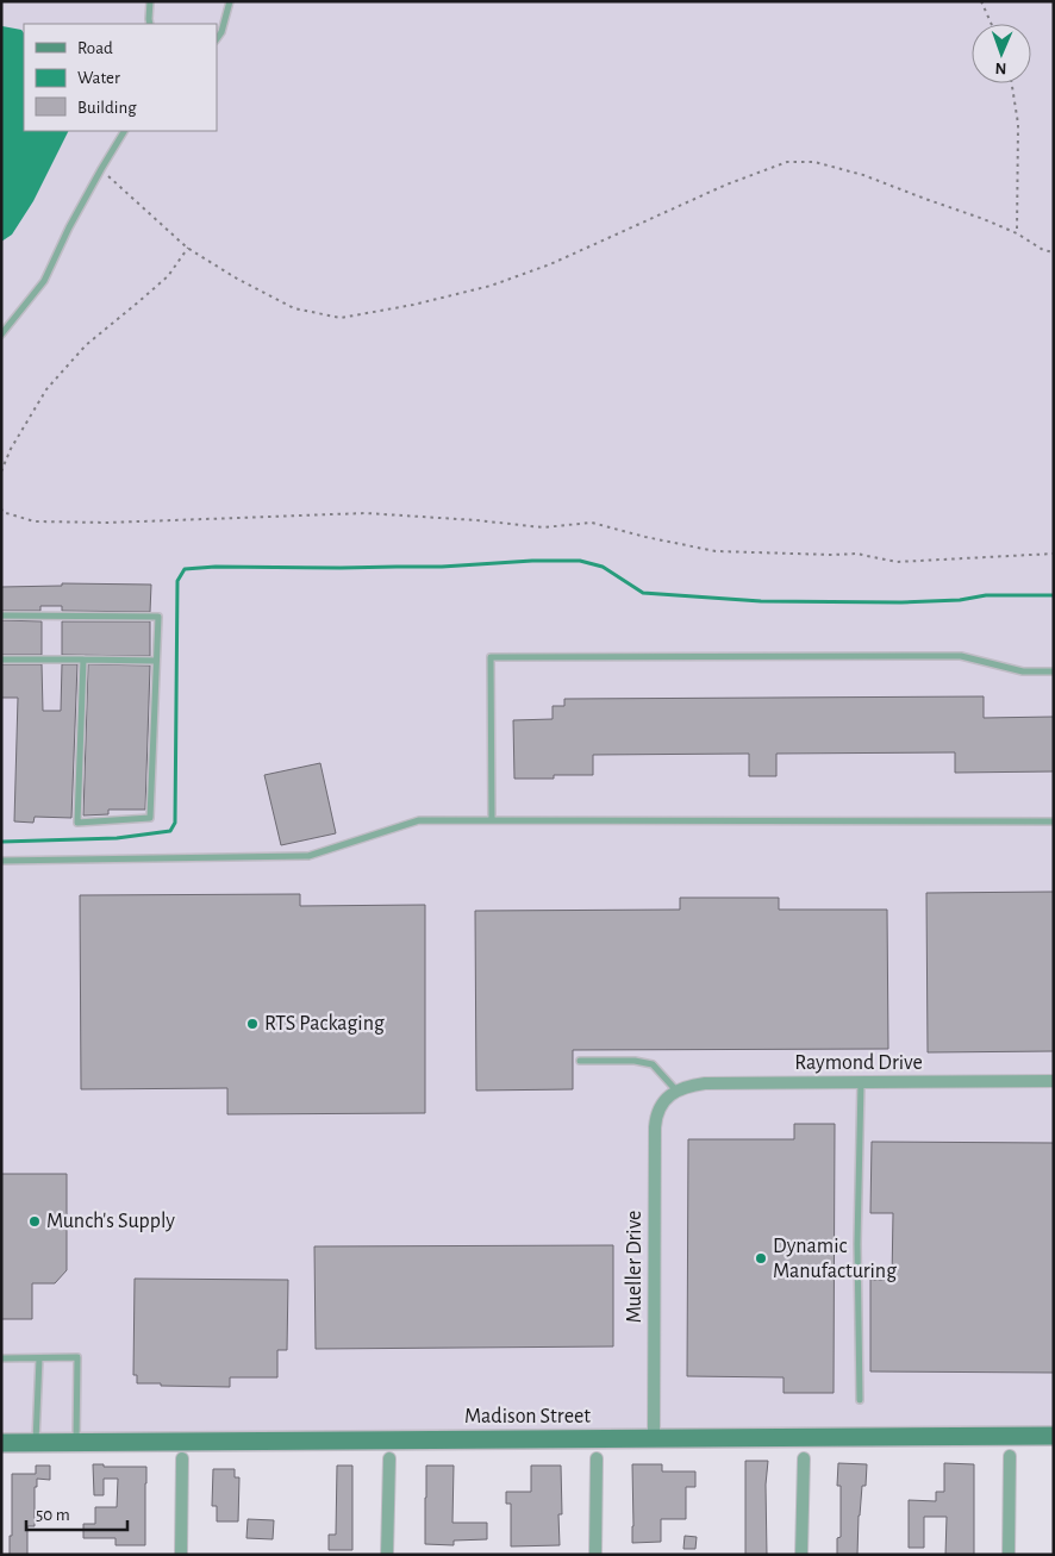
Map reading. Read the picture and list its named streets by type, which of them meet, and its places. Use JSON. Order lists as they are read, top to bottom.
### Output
{
  "streets": {
    "street": ["Raymond Drive", "Mueller Drive", "Madison Street"]
  },
  "crossings": [
    ["Raymond Drive", "Mueller Drive"],
    ["Mueller Drive", "Madison Street"]
  ],
  "places": ["RTS Packaging", "Munch's Supply", "Dynamic Manufacturing"],
  "legend": ["Road", "Water", "Building"],
  "scale_bar": "50 m",
  "north": "bottom"
}
